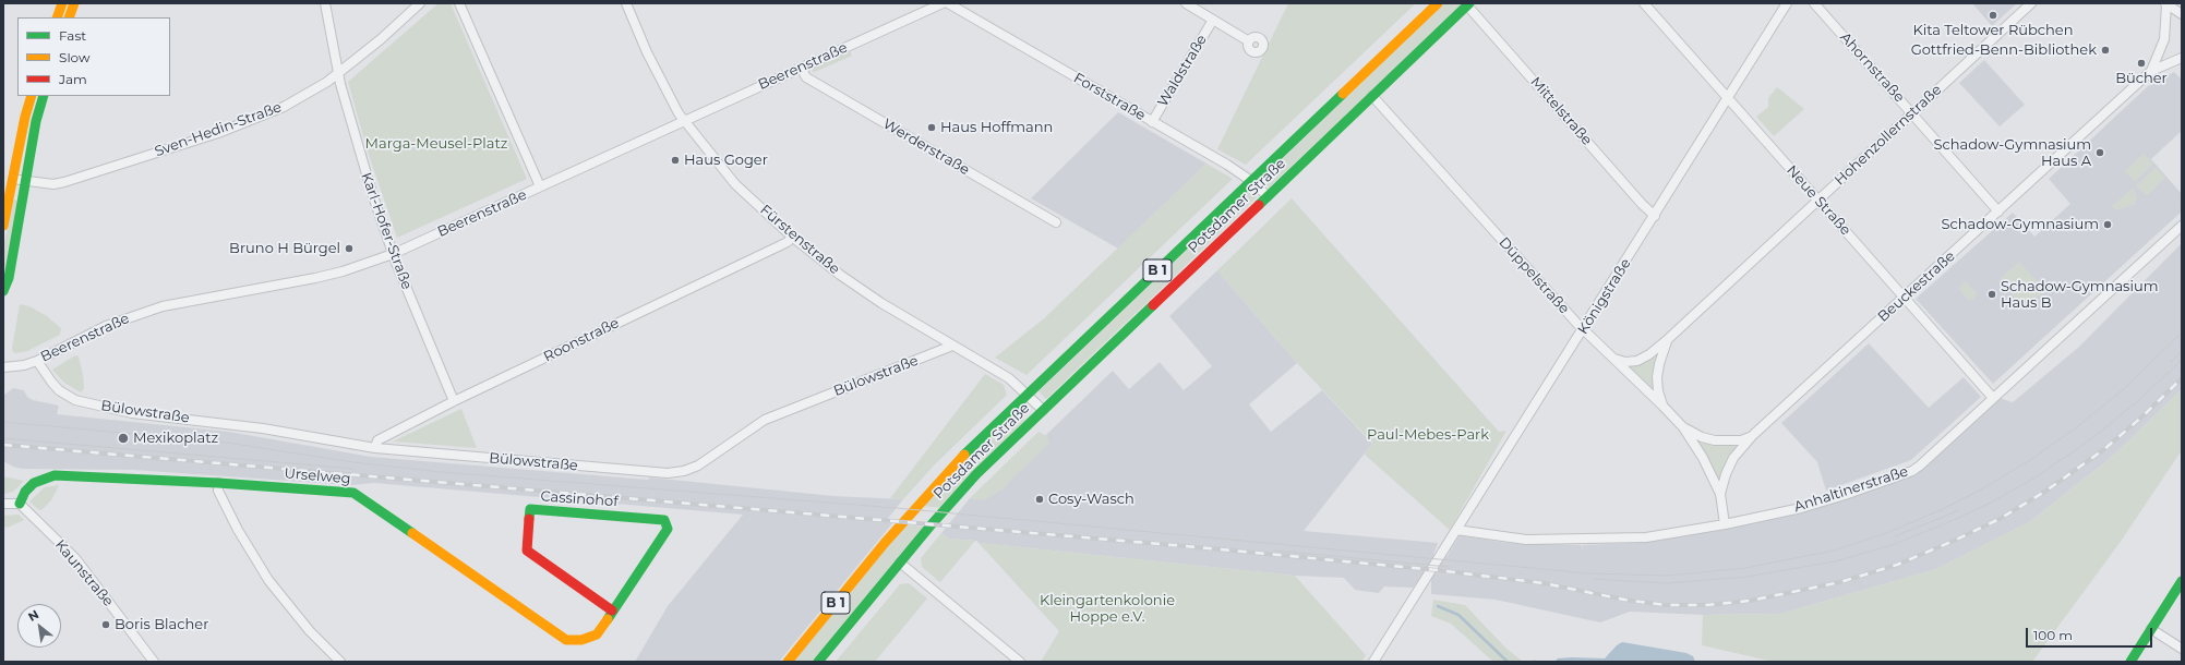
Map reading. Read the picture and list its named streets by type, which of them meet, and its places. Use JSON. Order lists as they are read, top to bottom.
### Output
{
  "streets": {
    "main road": [
      "Potsdamer Straße",
      "B 1",
      "Urselweg",
      "Cassinohof"
    ],
    "street": [
      "Beerenstraße",
      "Ahornstraße",
      "Waldstraße",
      "Forststraße",
      "Mittelstraße",
      "Sven-Hedin-Straße",
      "Hohenzollernstraße",
      "Werderstraße",
      "Neue Straße",
      "Karl-Hofer-Straße",
      "Fürstenstraße",
      "Düppelstraße",
      "Beuckestraße",
      "Königstraße",
      "Roonstraße",
      "Bülowstraße",
      "Anhaltinerstraße",
      "Kaunstraße"
    ]
  },
  "crossings": [
    ["Beerenstraße", "Werderstraße"],
    ["Beerenstraße", "Karl-Hofer-Straße"],
    ["Beerenstraße", "Fürstenstraße"],
    ["Beerenstraße", "Bülowstraße"],
    ["Ahornstraße", "Hohenzollernstraße"],
    ["Ahornstraße", "Beuckestraße"],
    ["Waldstraße", "Forststraße"],
    ["Forststraße", "Potsdamer Straße"],
    ["Mittelstraße", "Potsdamer Straße"],
    ["Mittelstraße", "Königstraße"],
    ["Sven-Hedin-Straße", "Karl-Hofer-Straße"],
    ["Hohenzollernstraße", "Neue Straße"],
    ["Hohenzollernstraße", "Düppelstraße"],
    ["Neue Straße", "Beuckestraße"],
    ["Neue Straße", "Königstraße"],
    ["Neue Straße", "Anhaltinerstraße"],
    ["Potsdamer Straße", "Fürstenstraße"],
    ["Potsdamer Straße", "B 1"],
    ["Potsdamer Straße", "Düppelstraße"],
    ["Karl-Hofer-Straße", "Roonstraße"],
    ["Fürstenstraße", "Roonstraße"],
    ["Fürstenstraße", "Bülowstraße"],
    ["Düppelstraße", "Beuckestraße"],
    ["Düppelstraße", "Königstraße"],
    ["Düppelstraße", "Anhaltinerstraße"],
    ["Königstraße", "Anhaltinerstraße"],
    ["Roonstraße", "Bülowstraße"],
    ["Urselweg", "Cassinohof"],
    ["Urselweg", "Kaunstraße"]
  ],
  "parks": ["Marga-Meusel-Platz", "Paul-Mebes-Park", "Kleingartenkolonie Hoppe e.V."],
  "places": [
    "Kita Teltower Rübchen",
    "Gottfried-Benn-Bibliothek",
    "Bücher",
    "Haus Hoffmann",
    "Schadow-Gymnasium Haus A",
    "Haus Goger",
    "Schadow-Gymnasium",
    "Bruno H Bürgel",
    "Schadow-Gymnasium Haus B",
    "Mexikoplatz",
    "Cosy-Wasch",
    "Boris Blacher"
  ],
  "legend": ["Fast", "Slow", "Jam"],
  "scale_bar": "100 m",
  "north": "top left"
}
